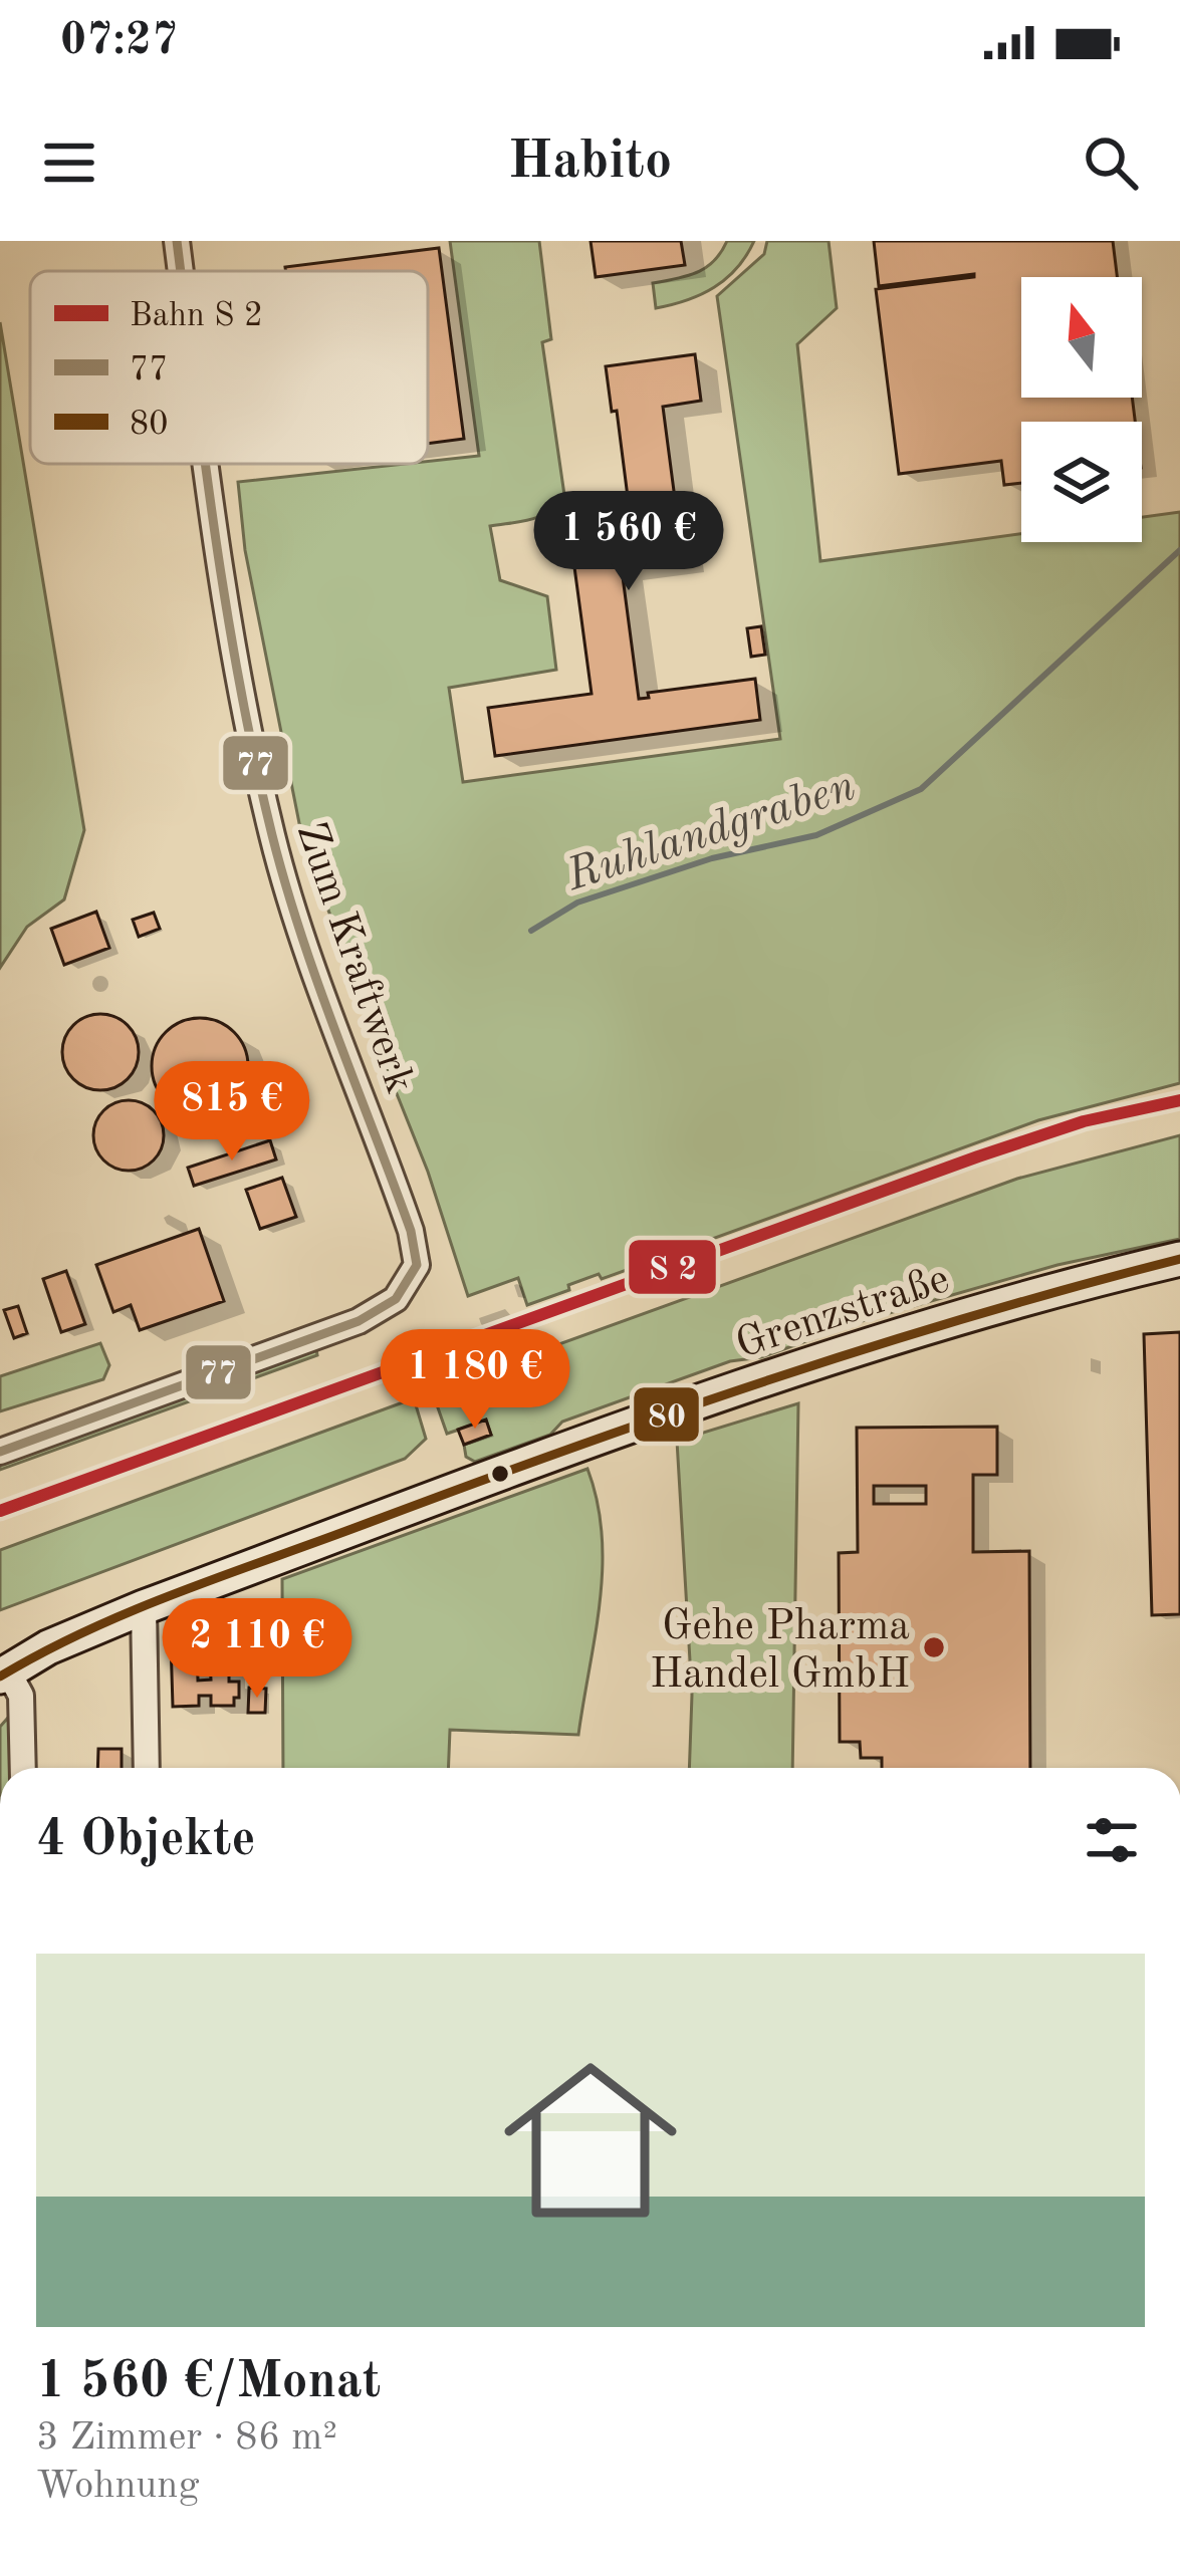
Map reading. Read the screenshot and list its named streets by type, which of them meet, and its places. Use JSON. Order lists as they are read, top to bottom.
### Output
{
  "streets": {
    "main road": ["Grenzstraße"],
    "street": ["Zum Kraftwerk"]
  },
  "water": ["Ruhlandgraben"],
  "places": ["Gehe Pharma Handel GmbH"],
  "lines": ["transit line 77", "transit line 80"],
  "legend": ["Bahn S 2", "77", "80"],
  "north": "top",
  "page": {
    "status": "07:27",
    "header": "Habito",
    "price": [
      "1 560 €",
      "815 €",
      "1 180 €",
      "2 110 €"
    ],
    "heading": "4 Objekte",
    "list": [
      {
        "name": "1 560 €/Monat",
        "note": "3 Zimmer · 86 m² · Wohnung"
      }
    ]
  }
}
